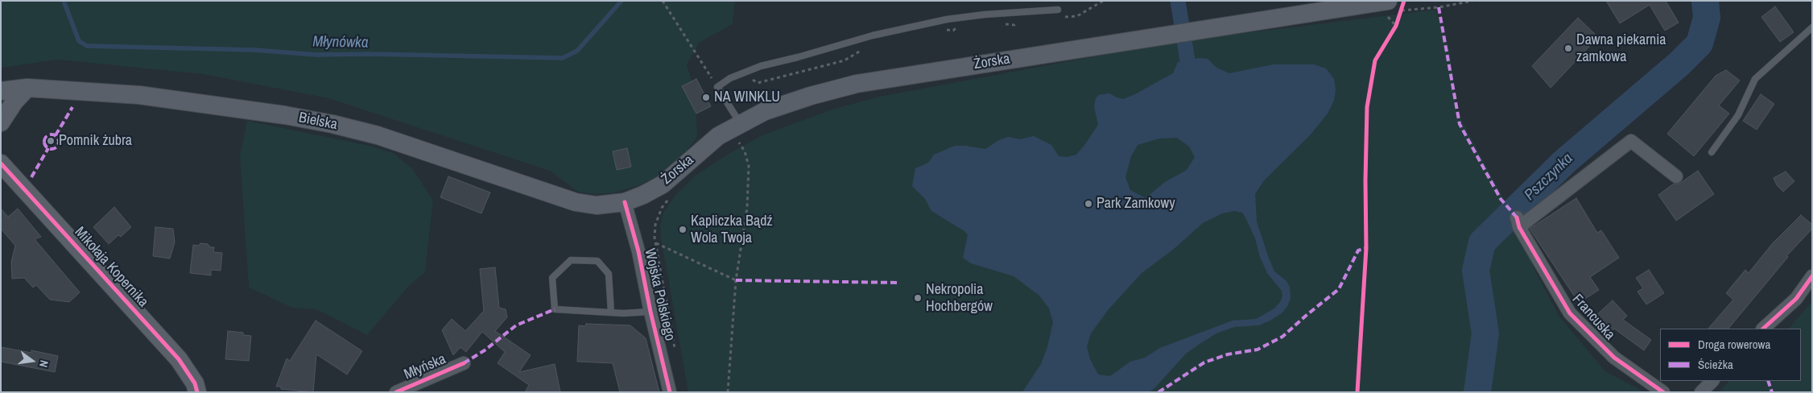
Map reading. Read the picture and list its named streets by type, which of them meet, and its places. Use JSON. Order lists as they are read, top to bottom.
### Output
{
  "streets": {
    "main road": ["Żorska", "Bielska", "Mikołaja Kopernika"],
    "street": ["Wojska Polskiego", "Francuska", "Młyńska"]
  },
  "crossings": [
    ["Żorska", "Bielska"],
    ["Żorska", "Wojska Polskiego"],
    ["Bielska", "Wojska Polskiego"]
  ],
  "water": ["Młynówka", "Pszczynka"],
  "places": [
    "Dawna piekarnia zamkowa",
    "NA WINKLU",
    "Pomnik żubra",
    "Park Zamkowy",
    "Kapliczka Bądź Wola Twoja",
    "Nekropolia Hochbergów"
  ],
  "legend": ["Droga rowerowa", "Ścieżka"],
  "north": "right"
}
